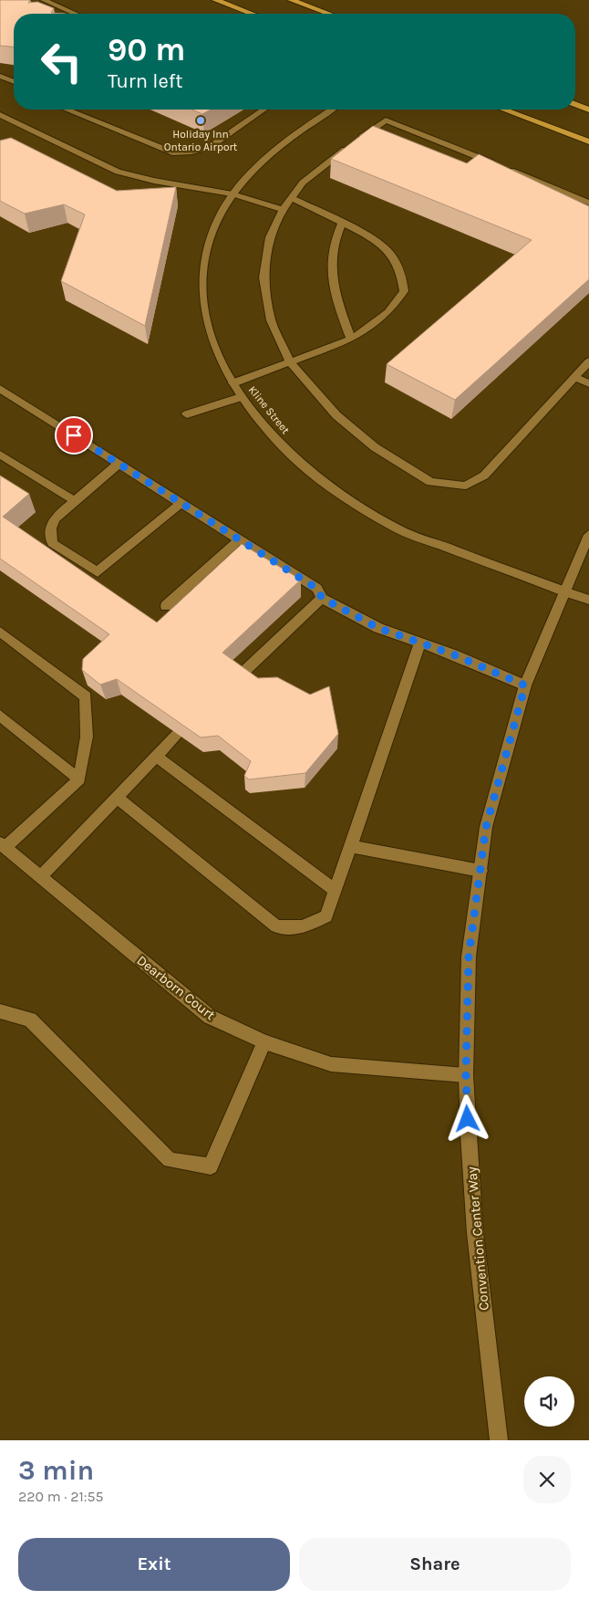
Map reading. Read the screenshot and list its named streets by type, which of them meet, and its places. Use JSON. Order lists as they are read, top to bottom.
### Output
{
  "streets": {
    "street": ["Kline Street", "Dearborn Court", "Convention Center Way"]
  },
  "crossings": [
    ["Kline Street", "Convention Center Way"],
    ["Dearborn Court", "Convention Center Way"]
  ],
  "places": ["Holiday Inn Ontario Airport"],
  "page": {
    "turn": ["90 m", "Turn left"],
    "heading": ["3 min", "220 m · 21:55"],
    "buttons": ["Exit", "Share"]
  }
}
